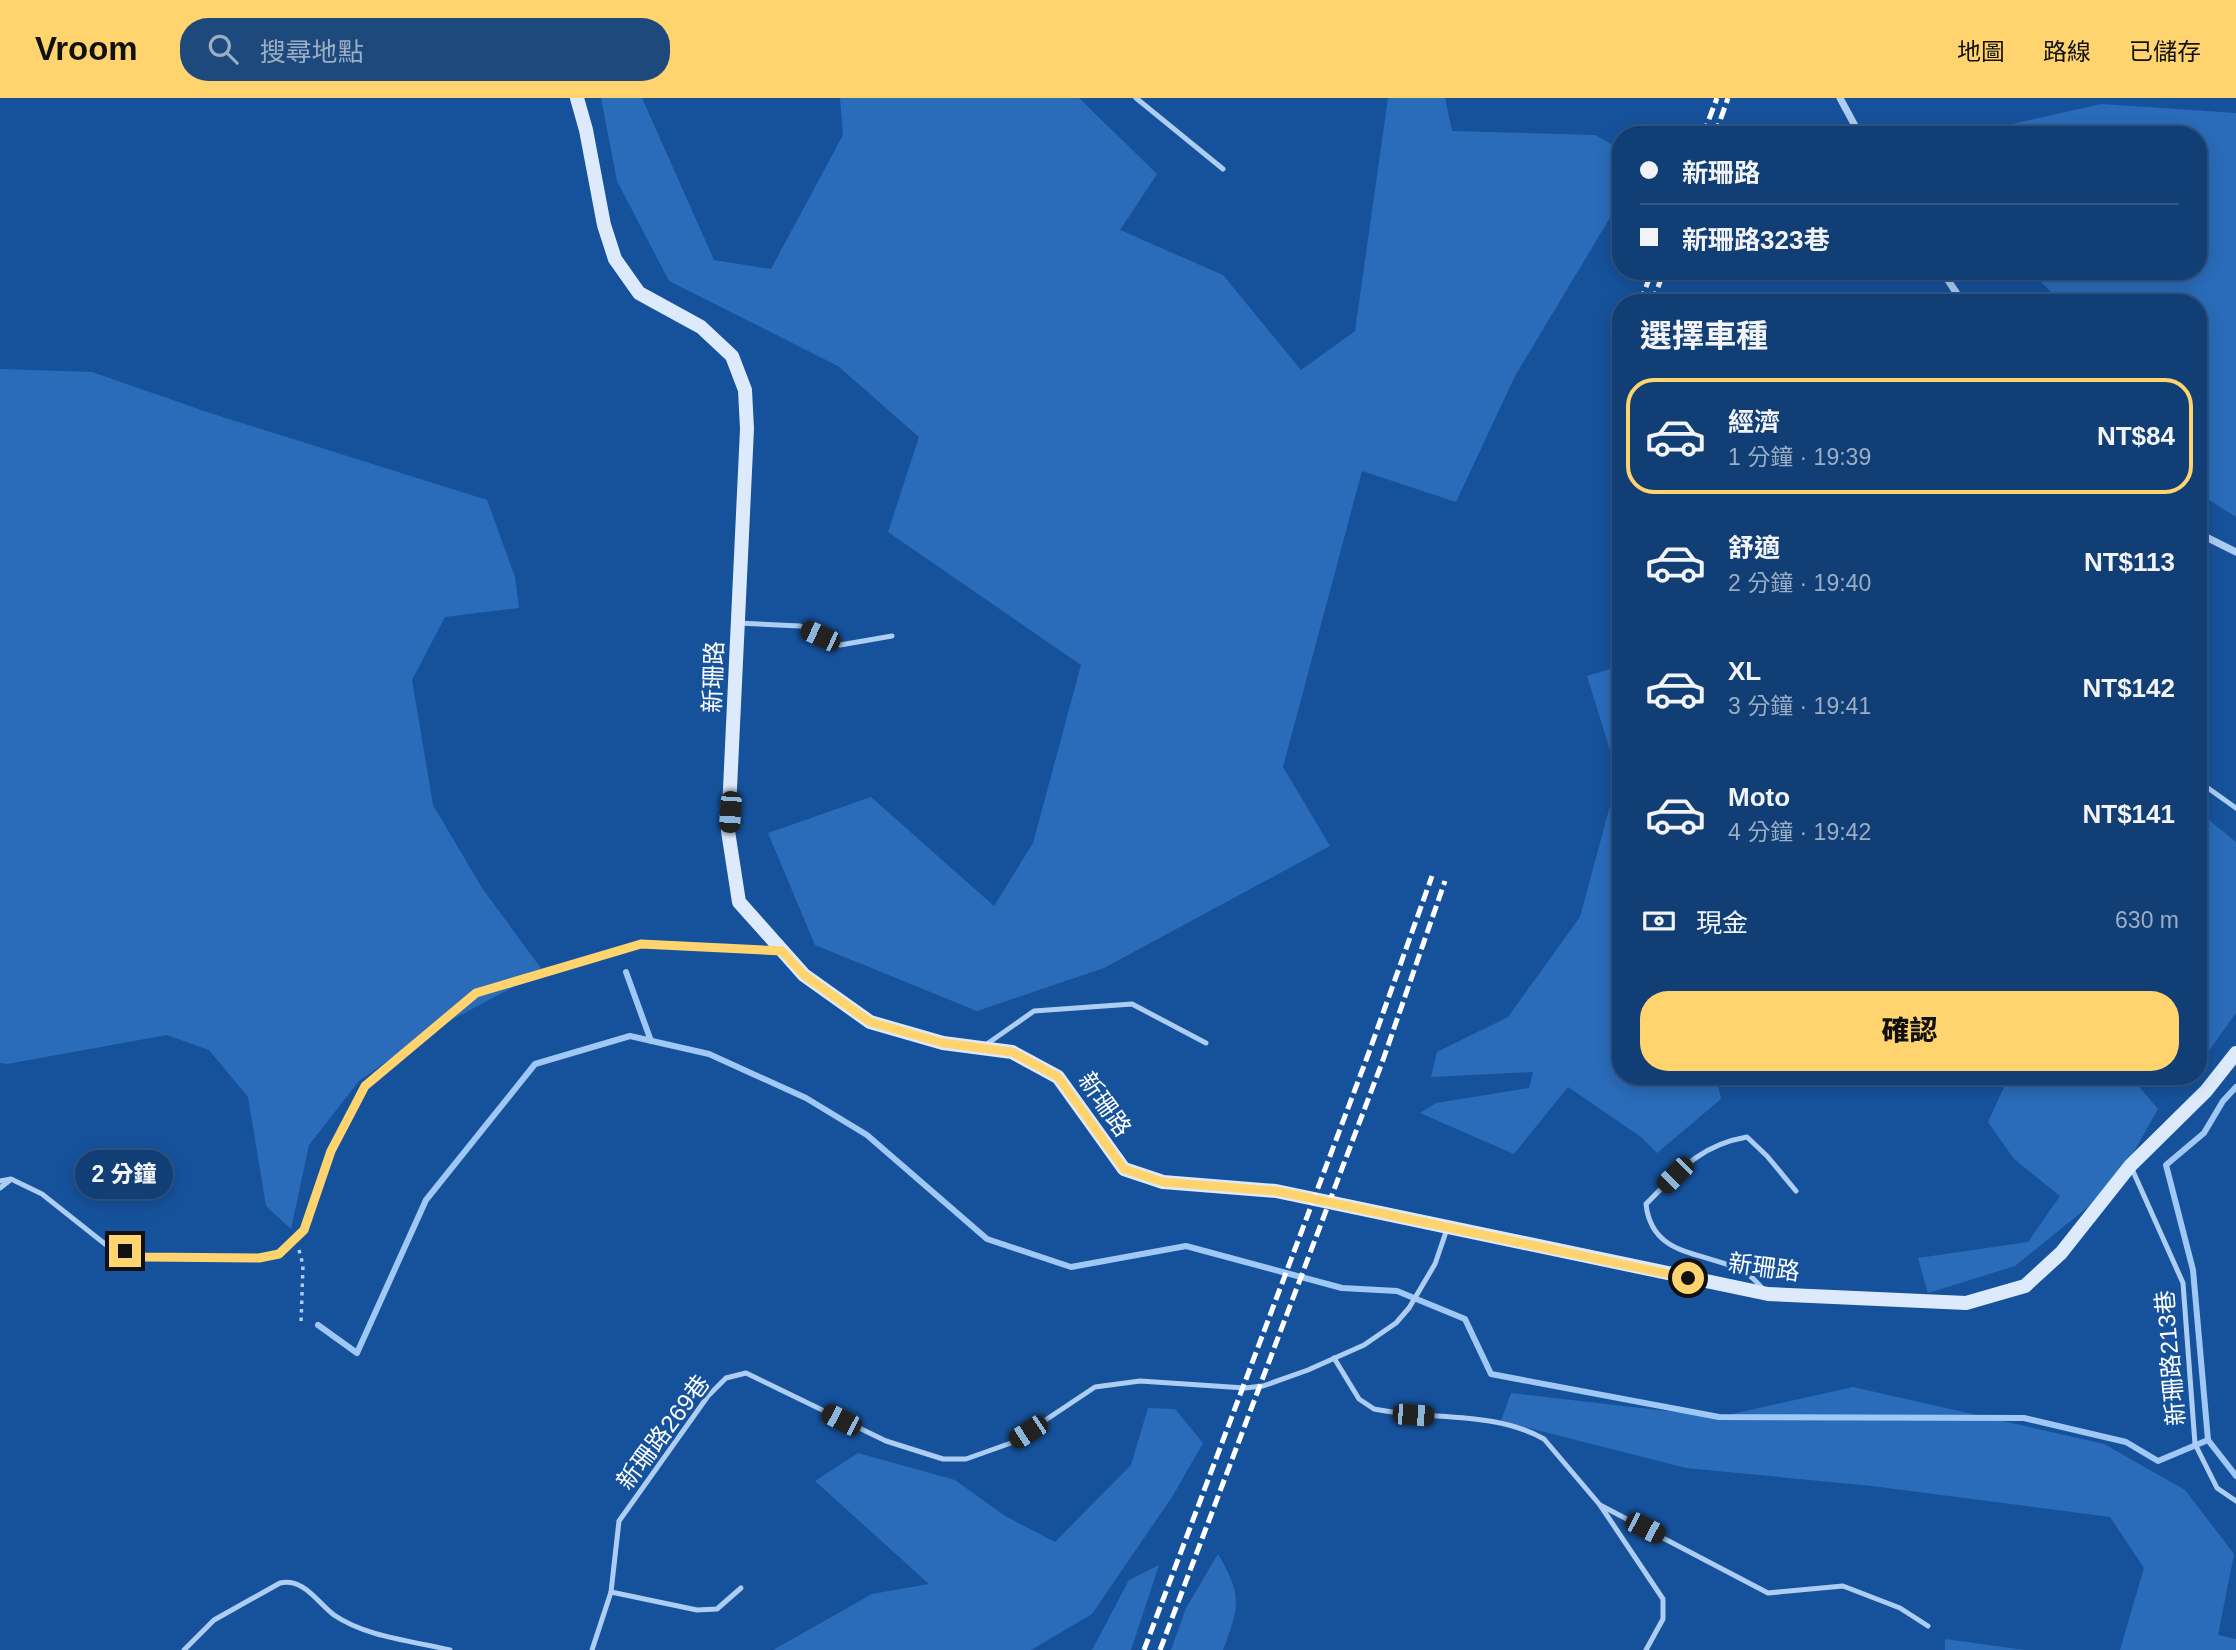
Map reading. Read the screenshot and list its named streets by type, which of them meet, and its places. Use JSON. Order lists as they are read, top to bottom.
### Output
{
  "streets": {
    "street": ["新珊路"],
    "lane": ["新珊路213巷", "新珊路269巷"]
  },
  "crossings": [
    ["新珊路", "新珊路213巷"],
    ["新珊路", "新珊路269巷"]
  ],
  "page": {
    "header": "Vroom",
    "search": "搜尋地點",
    "nav": ["地圖", "路線", "已儲存"],
    "banner": ["新珊路", "新珊路323巷"],
    "heading": "選擇車種",
    "list": [
      {
        "name": "經濟",
        "note": "1 分鐘 · 19:39",
        "value": "NT$84"
      },
      {
        "name": "舒適",
        "note": "2 分鐘 · 19:40",
        "value": "NT$113"
      },
      {
        "name": "XL",
        "note": "3 分鐘 · 19:41",
        "value": "NT$142"
      },
      {
        "name": "Moto",
        "note": "4 分鐘 · 19:42",
        "value": "NT$141"
      }
    ],
    "pay": ["現金", "630 m"],
    "buttons": "確認",
    "bubble": "2 分鐘"
  }
}
